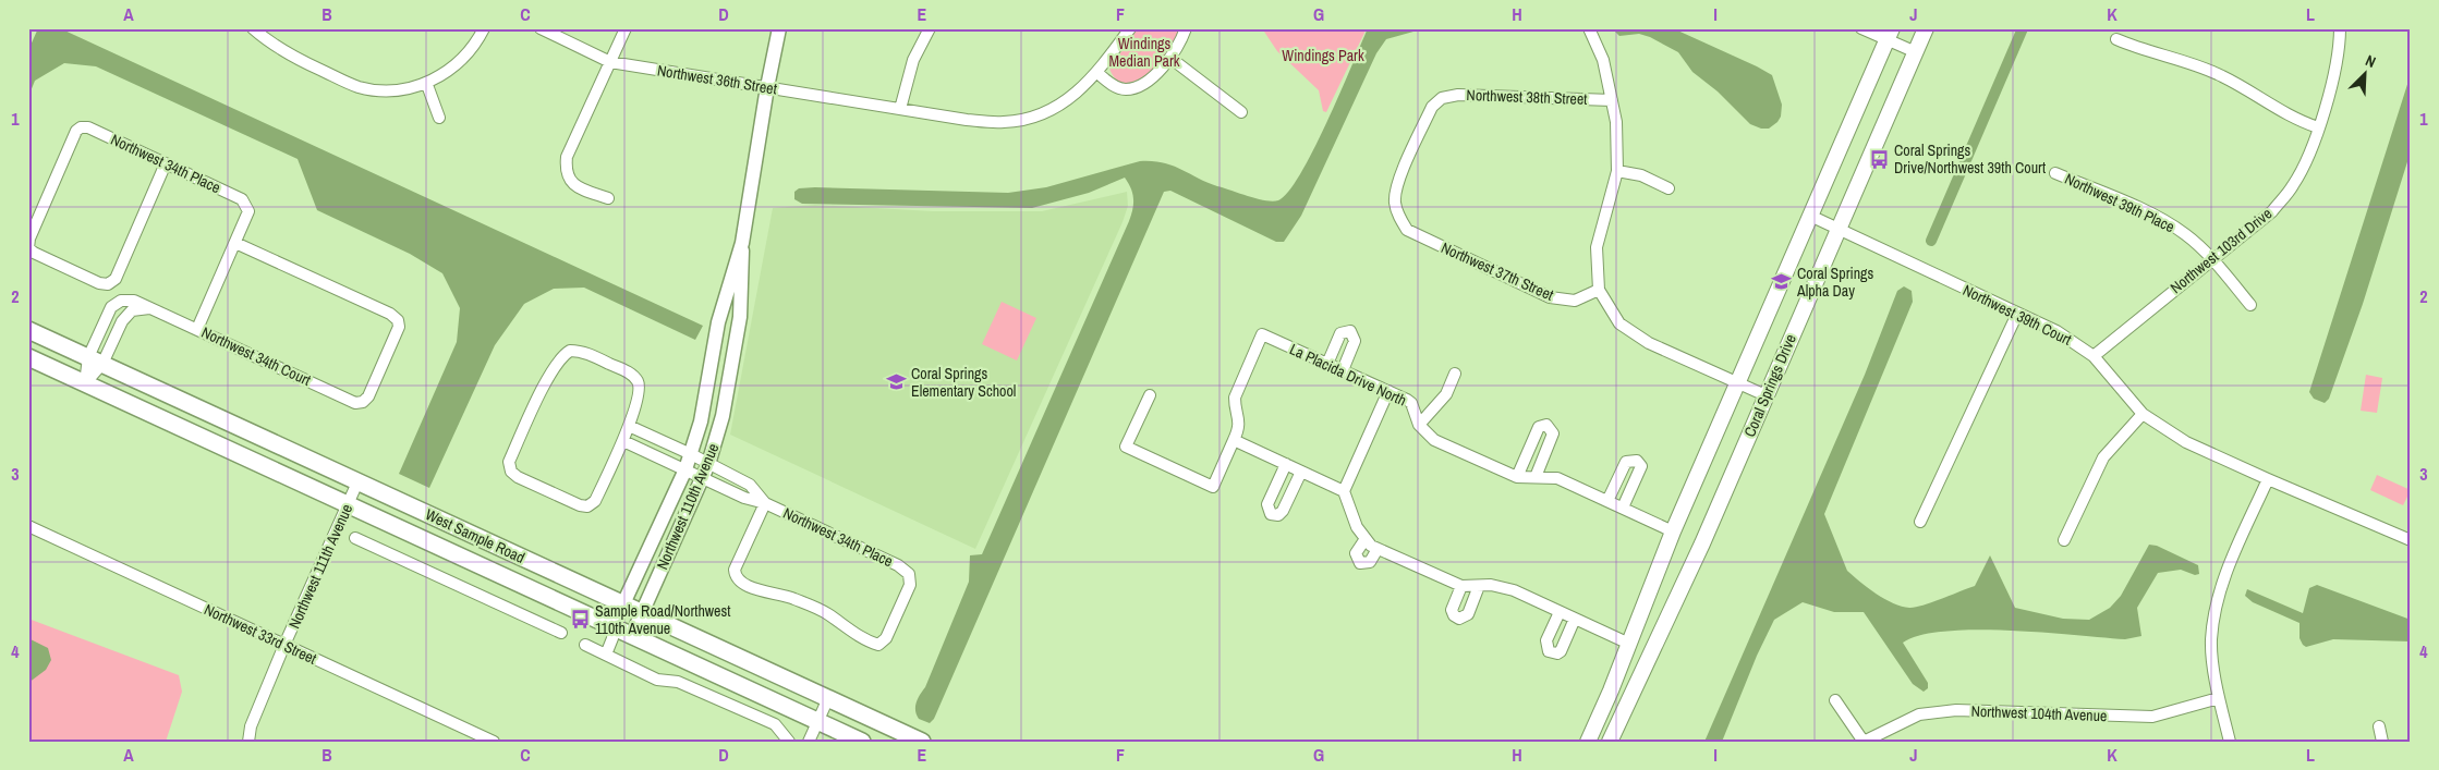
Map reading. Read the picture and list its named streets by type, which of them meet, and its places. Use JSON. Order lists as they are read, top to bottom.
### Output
{
  "streets": {
    "main road": ["Coral Springs Drive", "West Sample Road"],
    "street": [
      "Northwest 36th Street",
      "Northwest 38th Street",
      "Northwest 34th Place",
      "Northwest 39th Place",
      "Northwest 103rd Drive",
      "Northwest 37th Street",
      "Northwest 39th Court",
      "Northwest 34th Court",
      "La Placida Drive North",
      "Northwest 110th Avenue",
      "Northwest 111th Avenue",
      "Northwest 33rd Street",
      "Northwest 104th Avenue"
    ]
  },
  "crossings": [
    ["Northwest 36th Street", "Northwest 110th Avenue"],
    ["Northwest 38th Street", "Northwest 37th Street"],
    ["Northwest 34th Place", "Northwest 34th Court"],
    ["Northwest 34th Place", "Northwest 110th Avenue"],
    ["Northwest 39th Place", "Northwest 103rd Drive"],
    ["Northwest 103rd Drive", "Northwest 39th Court"],
    ["Northwest 39th Court", "Coral Springs Drive"],
    ["Northwest 34th Court", "West Sample Road"],
    ["La Placida Drive North", "Coral Springs Drive"],
    ["Northwest 110th Avenue", "West Sample Road"],
    ["West Sample Road", "Northwest 111th Avenue"],
    ["Northwest 111th Avenue", "Northwest 33rd Street"]
  ],
  "parks": ["Windings Median Park", "Windings Park"],
  "places": {
    "bus stop": ["Coral Springs Drive/Northwest 39th Court", "Sample Road/Northwest 110th Avenue"],
    "school or university": ["Coral Springs Alpha Day", "Coral Springs Elementary School"]
  },
  "north": "top right",
  "grid": {
    "columns": [
      "A",
      "B",
      "C",
      "D",
      "E",
      "F",
      "G",
      "H",
      "I",
      "J",
      "K",
      "L"
    ],
    "rows": [
      "1",
      "2",
      "3",
      "4"
    ]
  }
}
